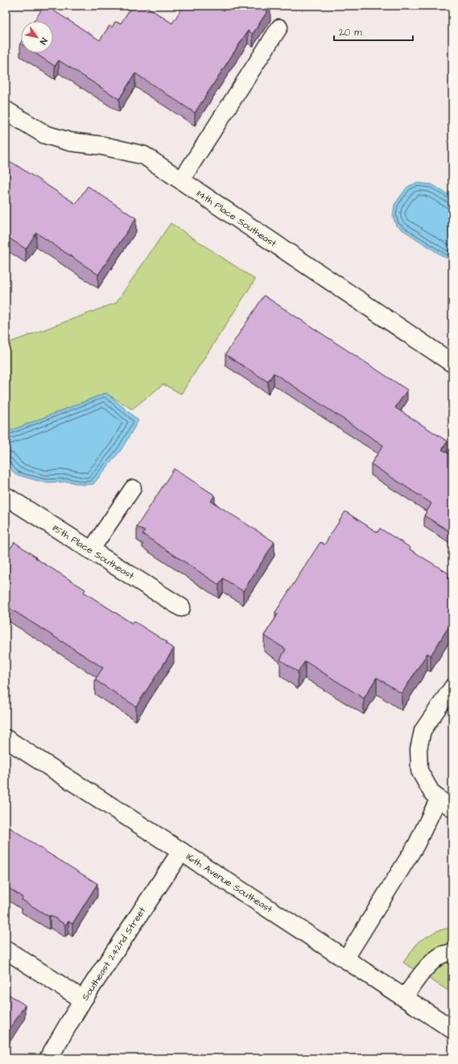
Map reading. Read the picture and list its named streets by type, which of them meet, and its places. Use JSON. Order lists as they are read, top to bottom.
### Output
{
  "streets": {
    "street": [
      "114th Place Southeast",
      "115th Place Southeast",
      "116th Avenue Southeast",
      "Southeast 242nd Street"
    ]
  },
  "crossings": [
    ["116th Avenue Southeast", "Southeast 242nd Street"]
  ],
  "scale_bar": "20 m",
  "north": "bottom right"
}
